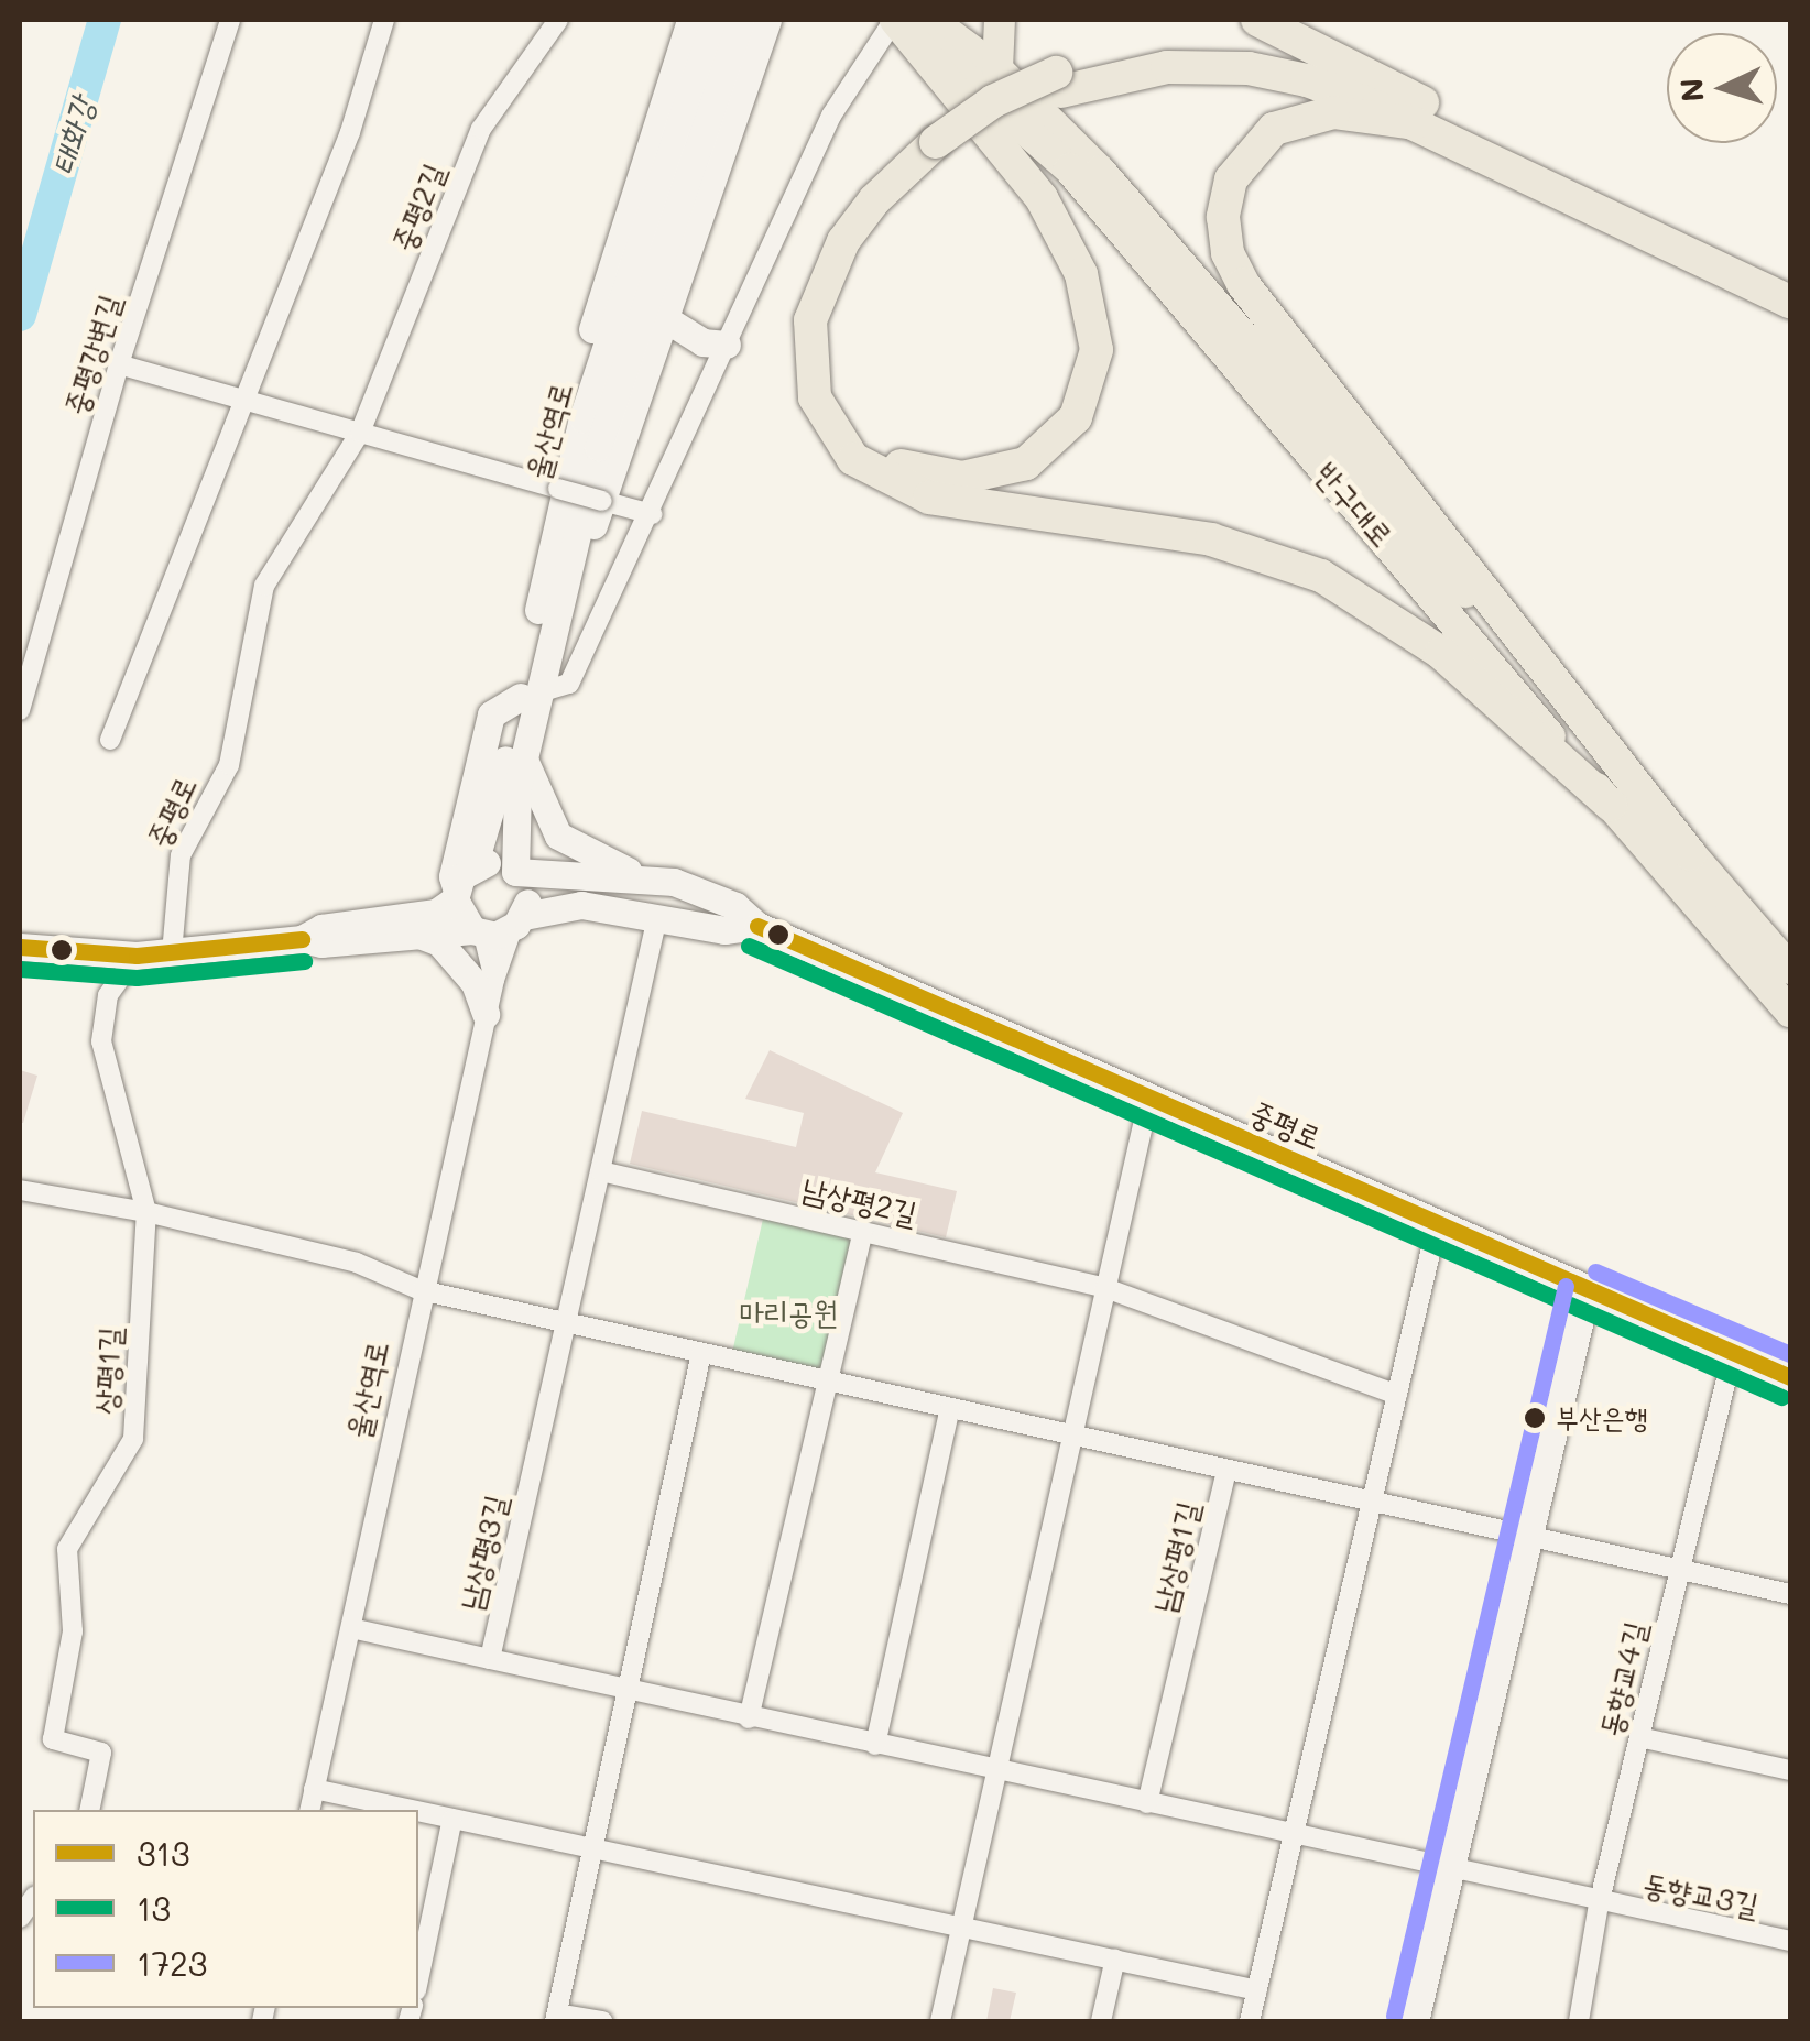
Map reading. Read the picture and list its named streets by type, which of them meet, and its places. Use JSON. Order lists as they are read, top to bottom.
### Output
{
  "streets": {
    "main road": ["울산역로", "반구대로", "중평로"],
    "street": [
      "중평2길",
      "중평강변길",
      "남상평2길",
      "상평1길",
      "남상평3길",
      "남상평1길",
      "동향교4길",
      "동향교3길"
    ]
  },
  "crossings": [
    ["중평2길", "중평로"],
    ["중평로", "동향교4길"],
    ["남상평2길", "남상평3길"],
    ["남상평1길", "동향교4길"],
    ["동향교4길", "동향교3길"]
  ],
  "water": ["태화강"],
  "parks": ["마리공원"],
  "places": ["부산은행"],
  "lines": ["transit line 313", "transit line 13", "transit line 1723"],
  "legend": ["313", "13", "1723"],
  "north": "left"
}
